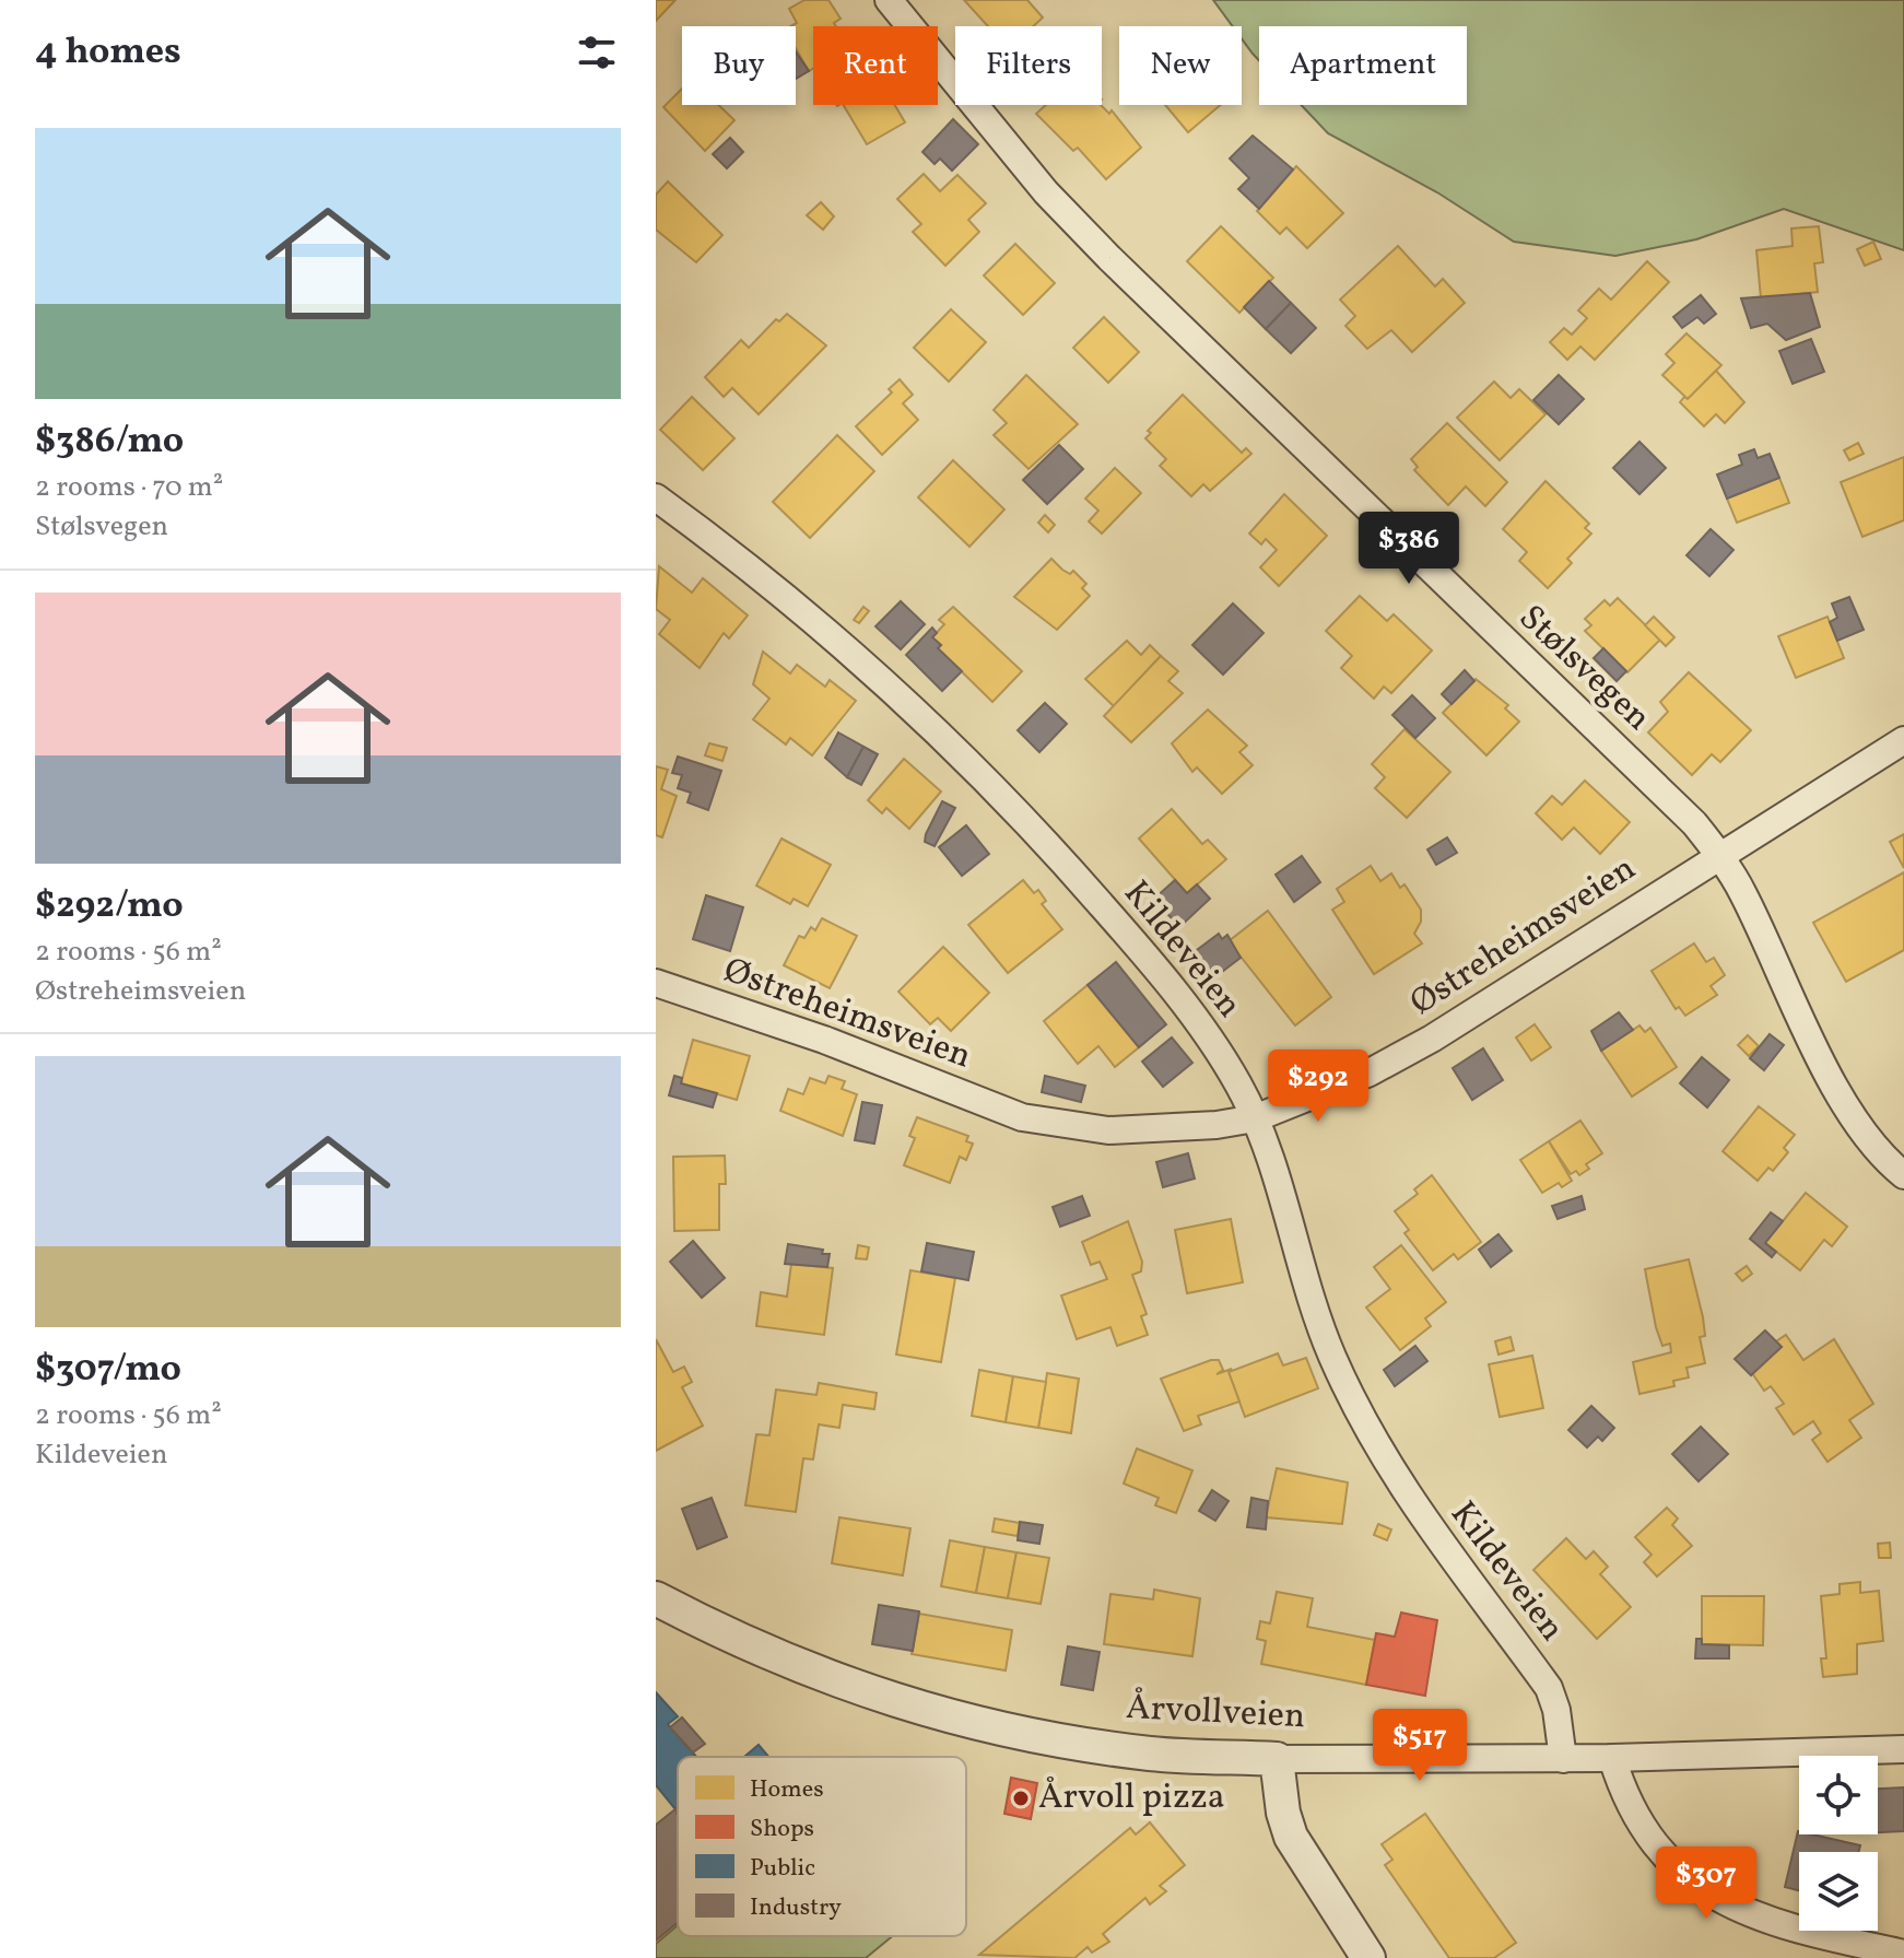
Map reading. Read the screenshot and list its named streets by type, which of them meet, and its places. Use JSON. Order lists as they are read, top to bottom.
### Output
{
  "streets": {
    "street": [
      "Stølsvegen",
      "Østreheimsveien",
      "Kildeveien",
      "Årvollveien"
    ]
  },
  "crossings": [
    ["Stølsvegen", "Østreheimsveien"],
    ["Østreheimsveien", "Kildeveien"],
    ["Kildeveien", "Årvollveien"]
  ],
  "places": ["Årvoll pizza"],
  "legend": [
    "Homes",
    "Shops",
    "Public",
    "Industry"
  ],
  "page": {
    "heading": "4 homes",
    "chip": [
      "Buy",
      "Rent",
      "Filters",
      "New",
      "Apartment"
    ],
    "list": [
      {
        "name": "$386/mo",
        "note": "2 rooms · 70 m² · Stølsvegen"
      },
      {
        "name": "$292/mo",
        "note": "2 rooms · 56 m² · Østreheimsveien"
      },
      {
        "name": "$307/mo",
        "note": "2 rooms · 56 m² · Kildeveien"
      }
    ],
    "price": [
      "$386",
      "$292",
      "$517",
      "$307"
    ]
  }
}
